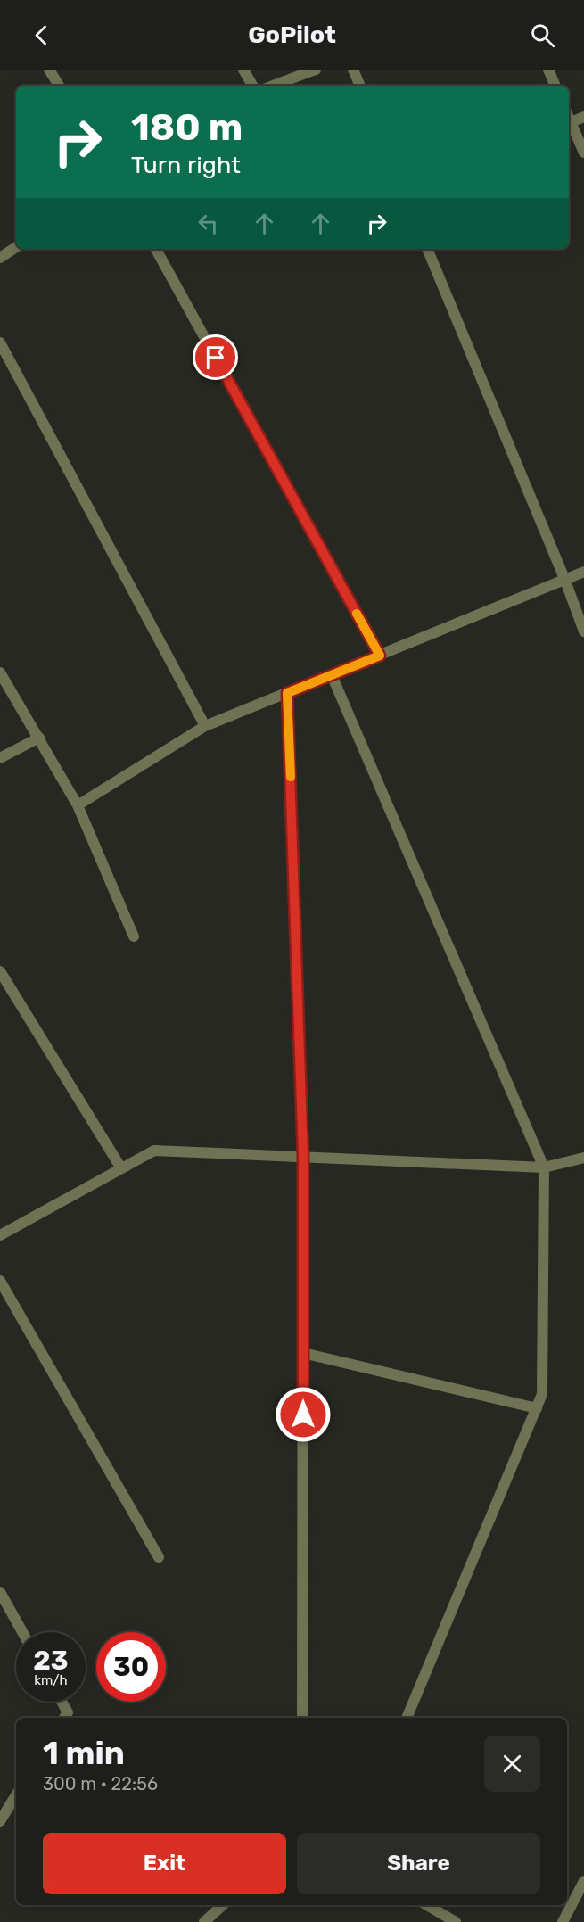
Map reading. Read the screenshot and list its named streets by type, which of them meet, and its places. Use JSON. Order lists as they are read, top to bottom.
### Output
{
  "page": {
    "header": "GoPilot",
    "turn": ["180 m", "Turn right"],
    "speed": "23 km/h",
    "limit": "30",
    "heading": ["1 min", "300 m · 22:56"],
    "buttons": ["Exit", "Share"]
  }
}
